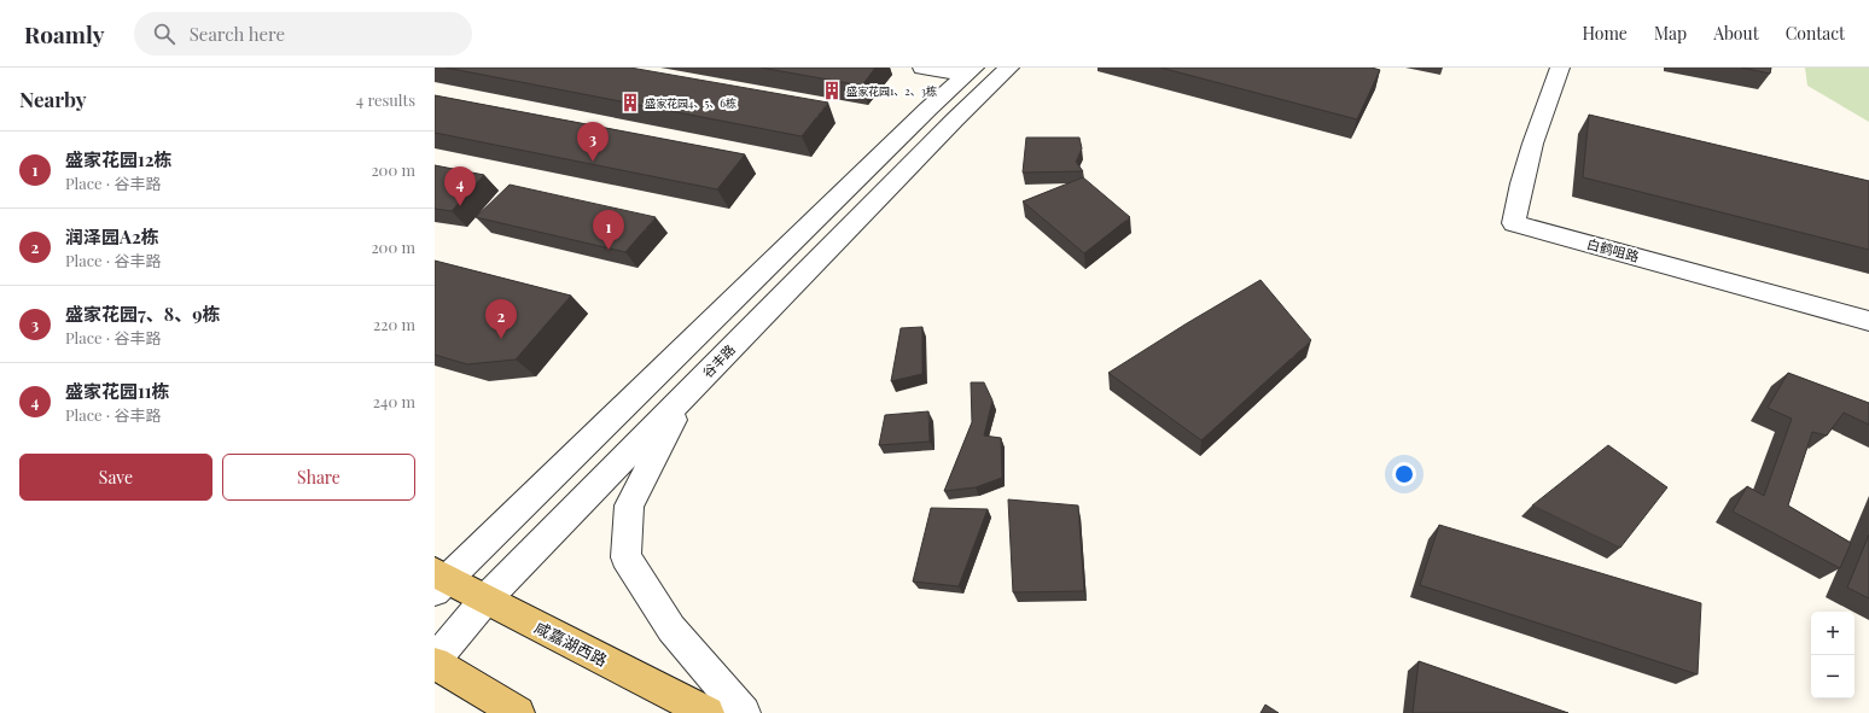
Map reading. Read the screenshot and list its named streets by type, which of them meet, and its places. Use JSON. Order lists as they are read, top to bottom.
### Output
{
  "streets": {
    "main road": ["咸嘉湖西路"],
    "street": ["白鹤咀路", "谷丰路"]
  },
  "crossings": [
    ["谷丰路", "咸嘉湖西路"]
  ],
  "places": {
    "building": ["盛家花园1、2、3栋", "盛家花园4、5、6栋"]
  },
  "page": {
    "header": "Roamly",
    "search": "Search here",
    "nav": [
      "Home",
      "Map",
      "About",
      "Contact"
    ],
    "heading": ["Nearby", "4 results"],
    "pins": [
      "3",
      "4",
      "1",
      "2"
    ],
    "list": [
      {
        "mark": "1",
        "name": "盛家花园12栋",
        "note": "Place · 谷丰路",
        "value": "200 m"
      },
      {
        "mark": "2",
        "name": "润泽园A2栋",
        "note": "Place · 谷丰路",
        "value": "200 m"
      },
      {
        "mark": "3",
        "name": "盛家花园7、8、9栋",
        "note": "Place · 谷丰路",
        "value": "220 m"
      },
      {
        "mark": "4",
        "name": "盛家花园11栋",
        "note": "Place · 谷丰路",
        "value": "240 m"
      }
    ],
    "buttons": ["Save", "Share"],
    "map_buttons": ["+", "−"]
  }
}
